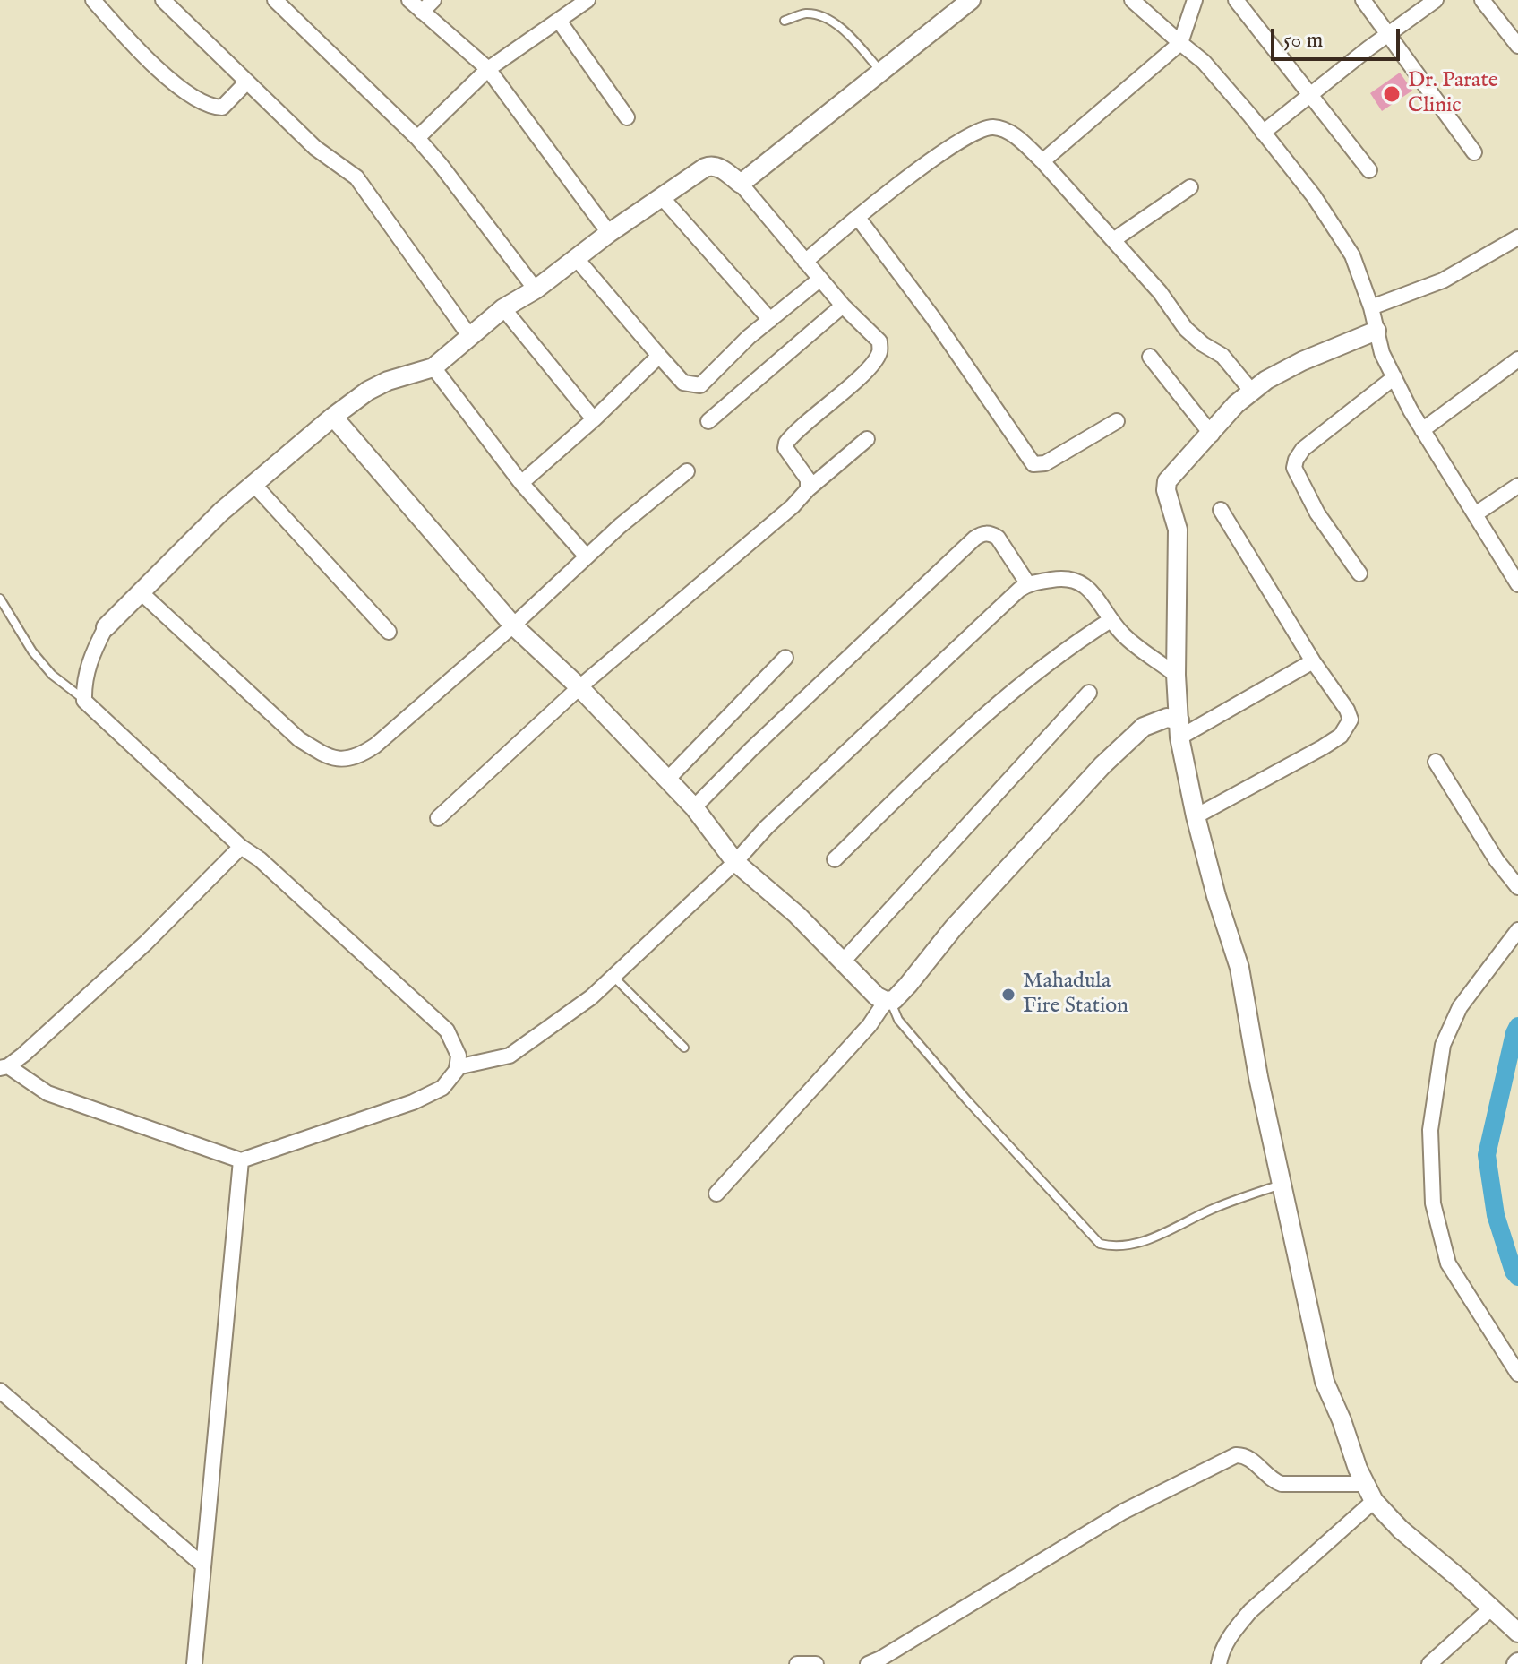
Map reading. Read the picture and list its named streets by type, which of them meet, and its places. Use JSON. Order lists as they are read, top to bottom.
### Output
{
  "places": ["Dr. Parate Clinic", "Mahadula Fire Station"],
  "scale_bar": "50 m"
}
